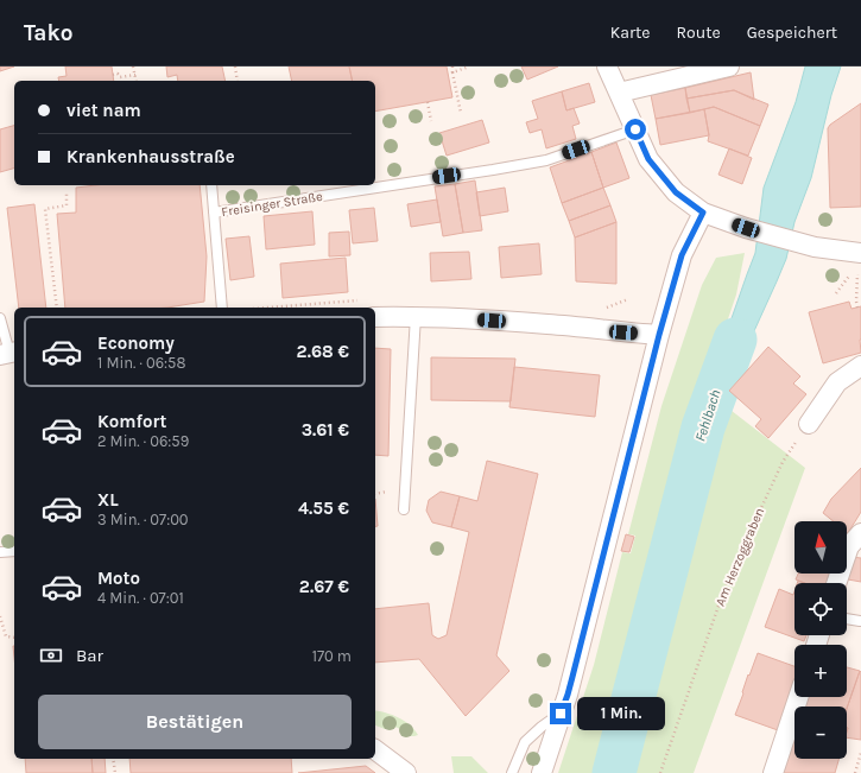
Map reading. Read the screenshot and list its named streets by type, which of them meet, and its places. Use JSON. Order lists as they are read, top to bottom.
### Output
{
  "streets": {
    "lane": ["Freisinger Straße"],
    "path": ["Am Herzoggraben"]
  },
  "water": ["Fehlbach"],
  "north": "top",
  "page": {
    "header": "Tako",
    "nav": ["Karte", "Route", "Gespeichert"],
    "banner": ["viet nam", "Krankenhausstraße"],
    "list": [
      {
        "name": "Economy",
        "note": "1 Min. · 06:58",
        "value": "2.68 €"
      },
      {
        "name": "Komfort",
        "note": "2 Min. · 06:59",
        "value": "3.61 €"
      },
      {
        "name": "XL",
        "note": "3 Min. · 07:00",
        "value": "4.55 €"
      },
      {
        "name": "Moto",
        "note": "4 Min. · 07:01",
        "value": "2.67 €"
      }
    ],
    "map_buttons": ["+", "−"],
    "pay": ["Bar", "170 m"],
    "buttons": "Bestätigen",
    "bubble": "1 Min."
  }
}
